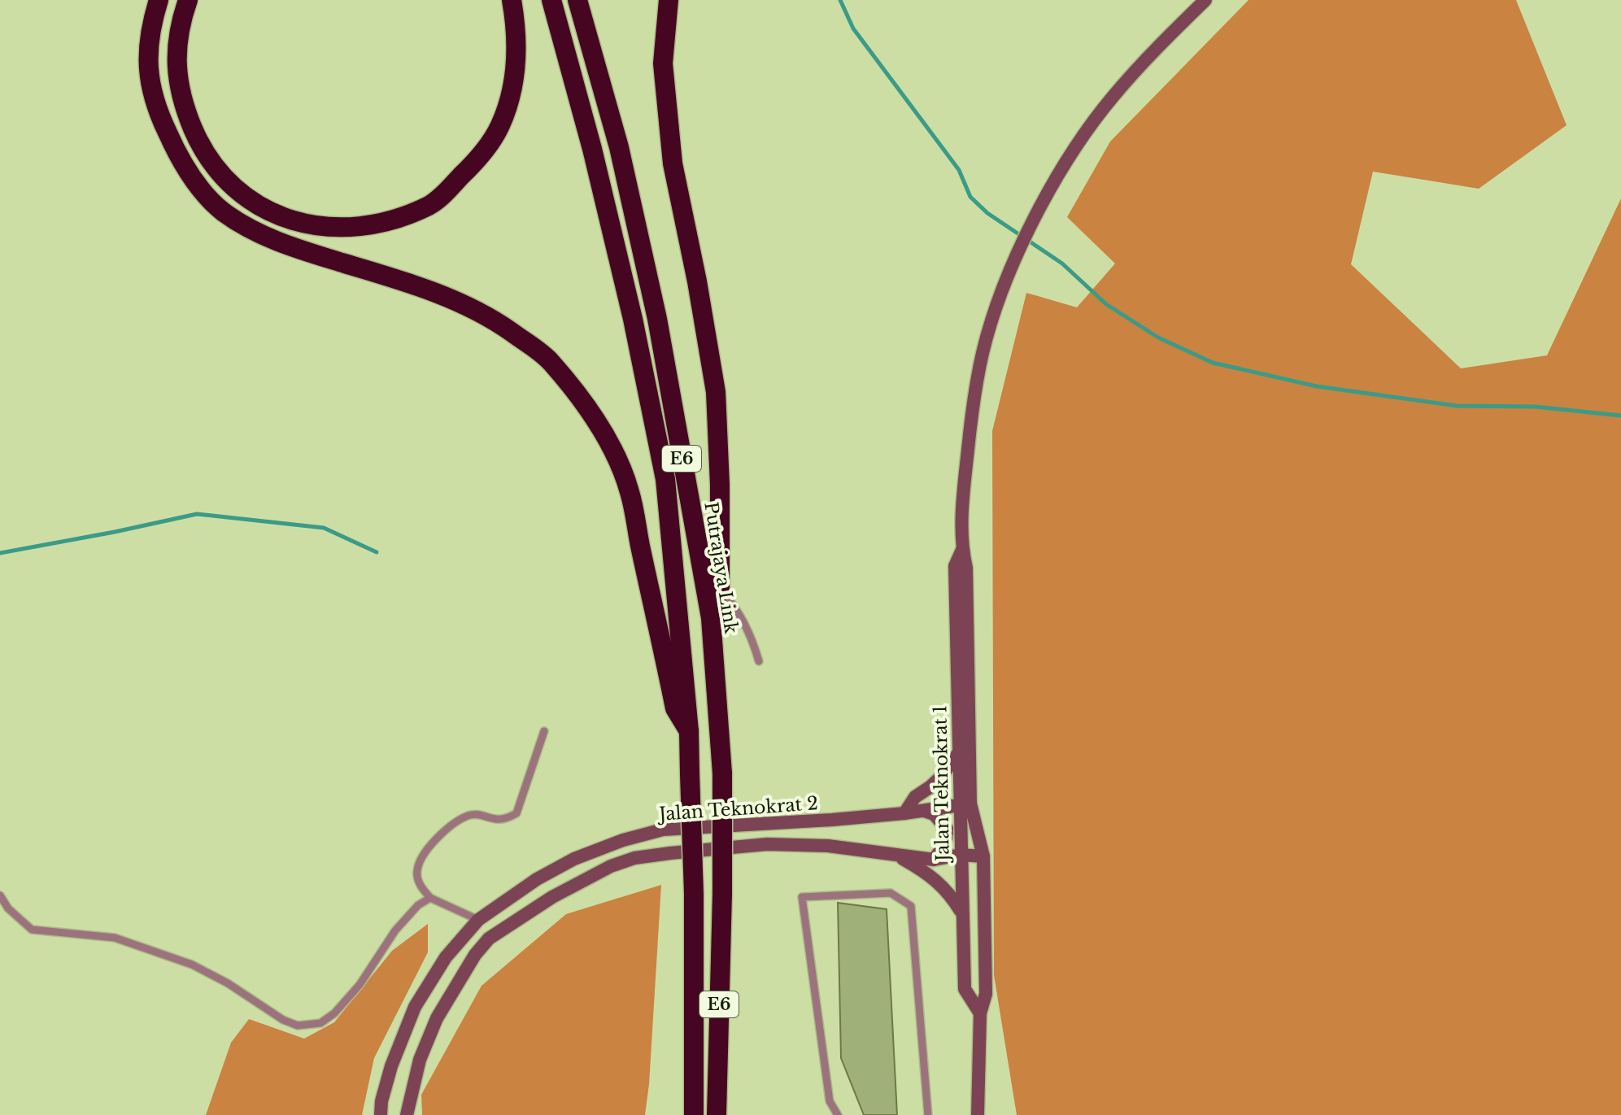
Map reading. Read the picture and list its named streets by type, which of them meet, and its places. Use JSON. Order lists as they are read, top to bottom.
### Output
{
  "streets": {
    "highway": ["E6", "Putrajaya Link"],
    "main road": ["Jalan Teknokrat 1", "Jalan Teknokrat 2"]
  },
  "crossings": [
    ["Jalan Teknokrat 1", "Jalan Teknokrat 2"]
  ]
}
